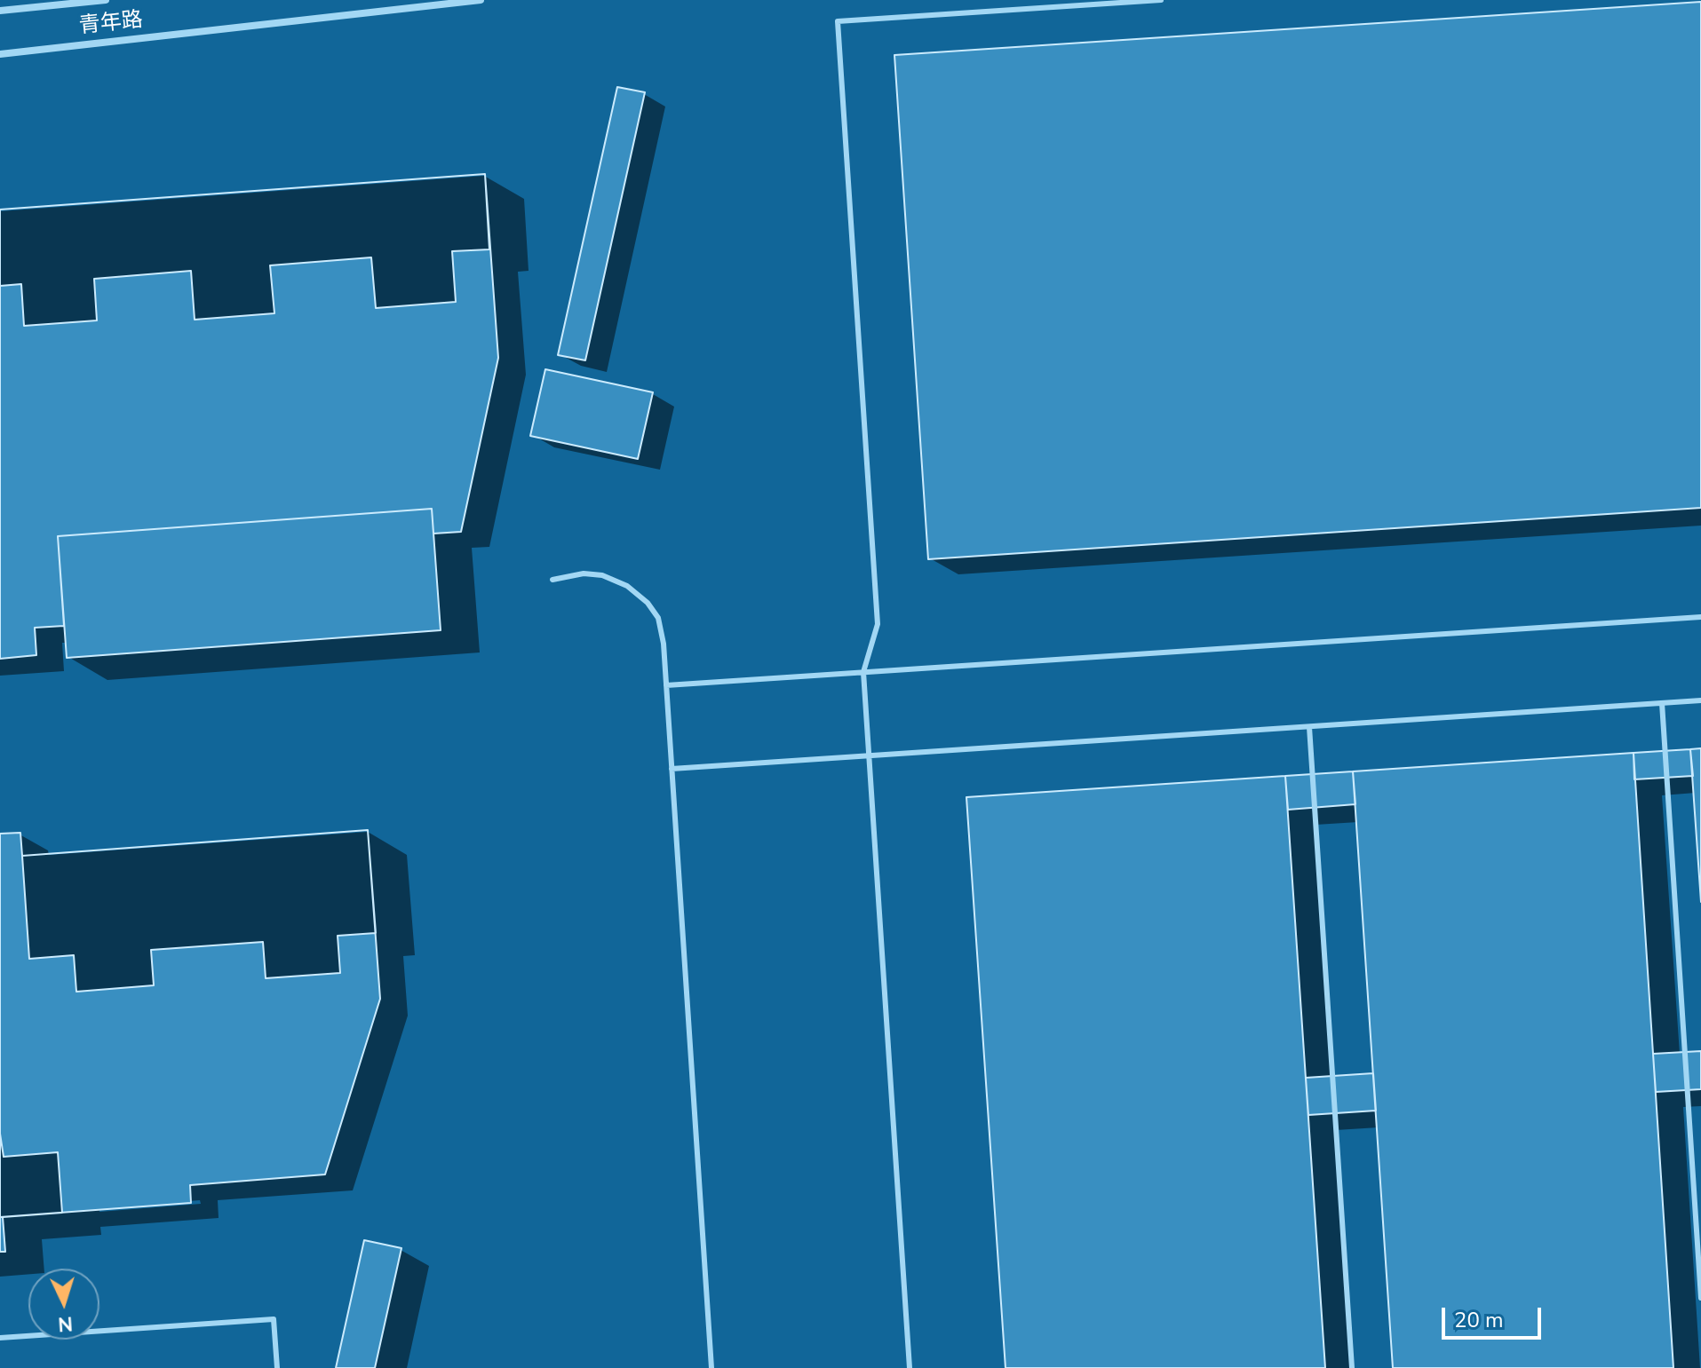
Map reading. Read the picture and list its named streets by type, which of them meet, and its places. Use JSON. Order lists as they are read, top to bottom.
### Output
{
  "streets": {
    "street": ["青年路"]
  },
  "scale_bar": "20 m",
  "north": "bottom"
}
